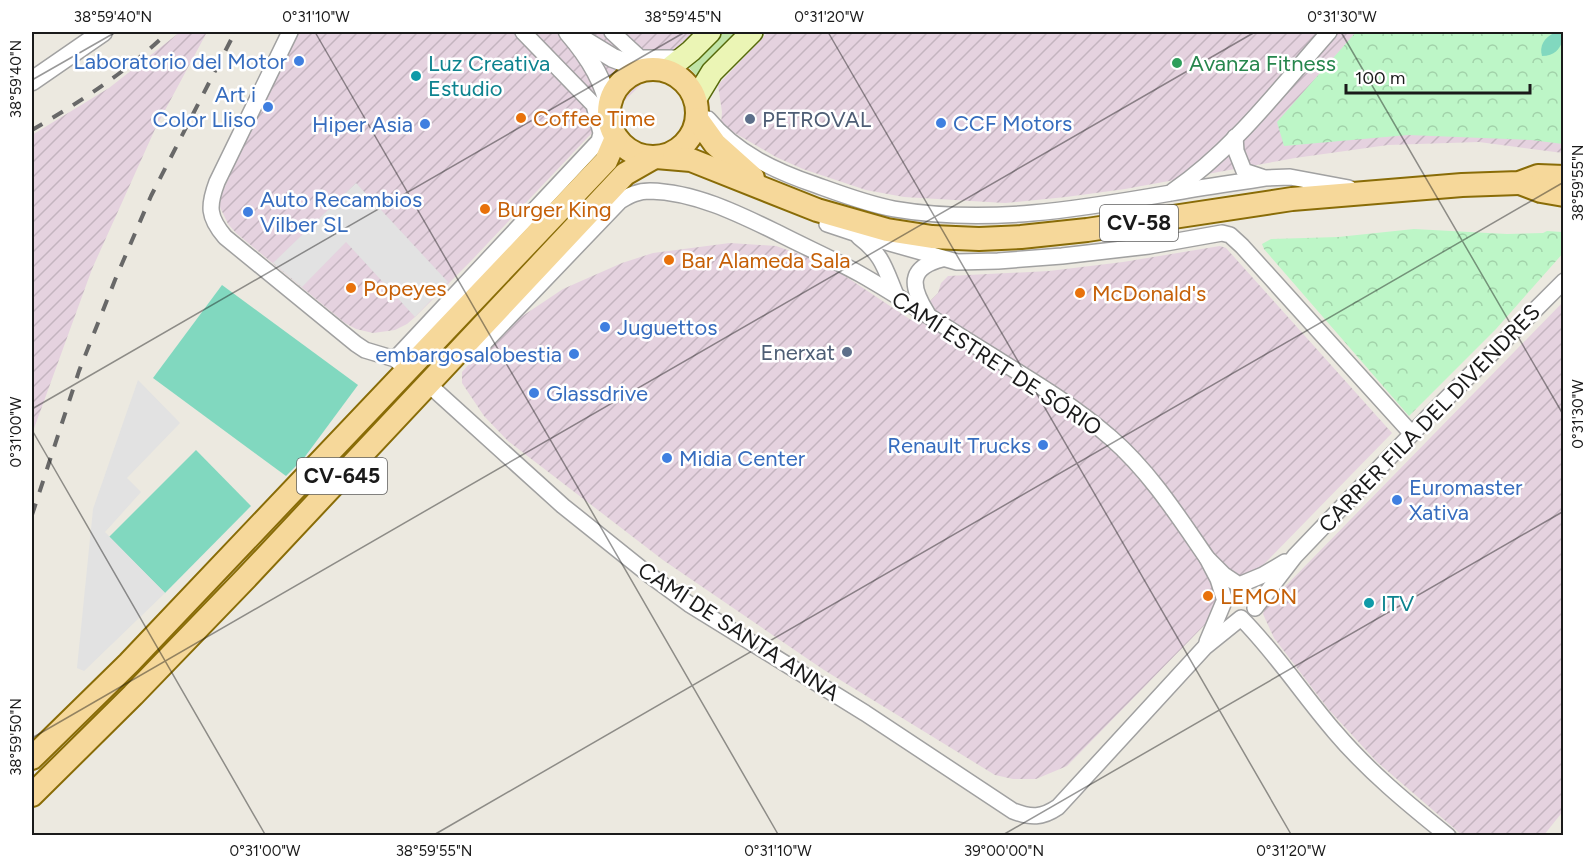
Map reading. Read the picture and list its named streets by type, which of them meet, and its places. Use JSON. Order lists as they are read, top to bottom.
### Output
{
  "streets": {
    "main road": ["CV-58", "CV-645"],
    "street": ["CAMÍ ESTRET DE SÓRIO", "CARRER FILA DEL DIVENDRES", "CAMÍ DE SANTA ANNA"]
  },
  "crossings": [
    ["CV-58", "CV-645"],
    ["CAMÍ ESTRET DE SÓRIO", "CARRER FILA DEL DIVENDRES"],
    ["CAMÍ ESTRET DE SÓRIO", "CV-645"],
    ["CARRER FILA DEL DIVENDRES", "CAMÍ DE SANTA ANNA"],
    ["CV-645", "CAMÍ DE SANTA ANNA"]
  ],
  "places": [
    "Laboratorio del Motor",
    "Avanza Fitness",
    "Luz Creativa Estudio",
    "Art i Color Lliso",
    "Coffee Time",
    "PETROVAL",
    "CCF Motors",
    "Hiper Asia",
    "Burger King",
    "Auto Recambios Vilber SL",
    "Bar Alameda Sala",
    "Popeyes",
    "McDonald's",
    "Juguettos",
    "Enerxat",
    "embargosalobestia",
    "Glassdrive",
    "Renault Trucks",
    "Midia Center",
    "Euromaster Xativa",
    "LEMON",
    "ITV"
  ],
  "scale_bar": "100 m",
  "coordinates": [
    "38°59'40\"N",
    "0°31'10\"W",
    "38°59'45\"N",
    "0°31'20\"W",
    "0°31'30\"W",
    "38°59'55\"N",
    "0°31'00\"W",
    "38°59'50\"N",
    "39°00'00\"N"
  ]
}
